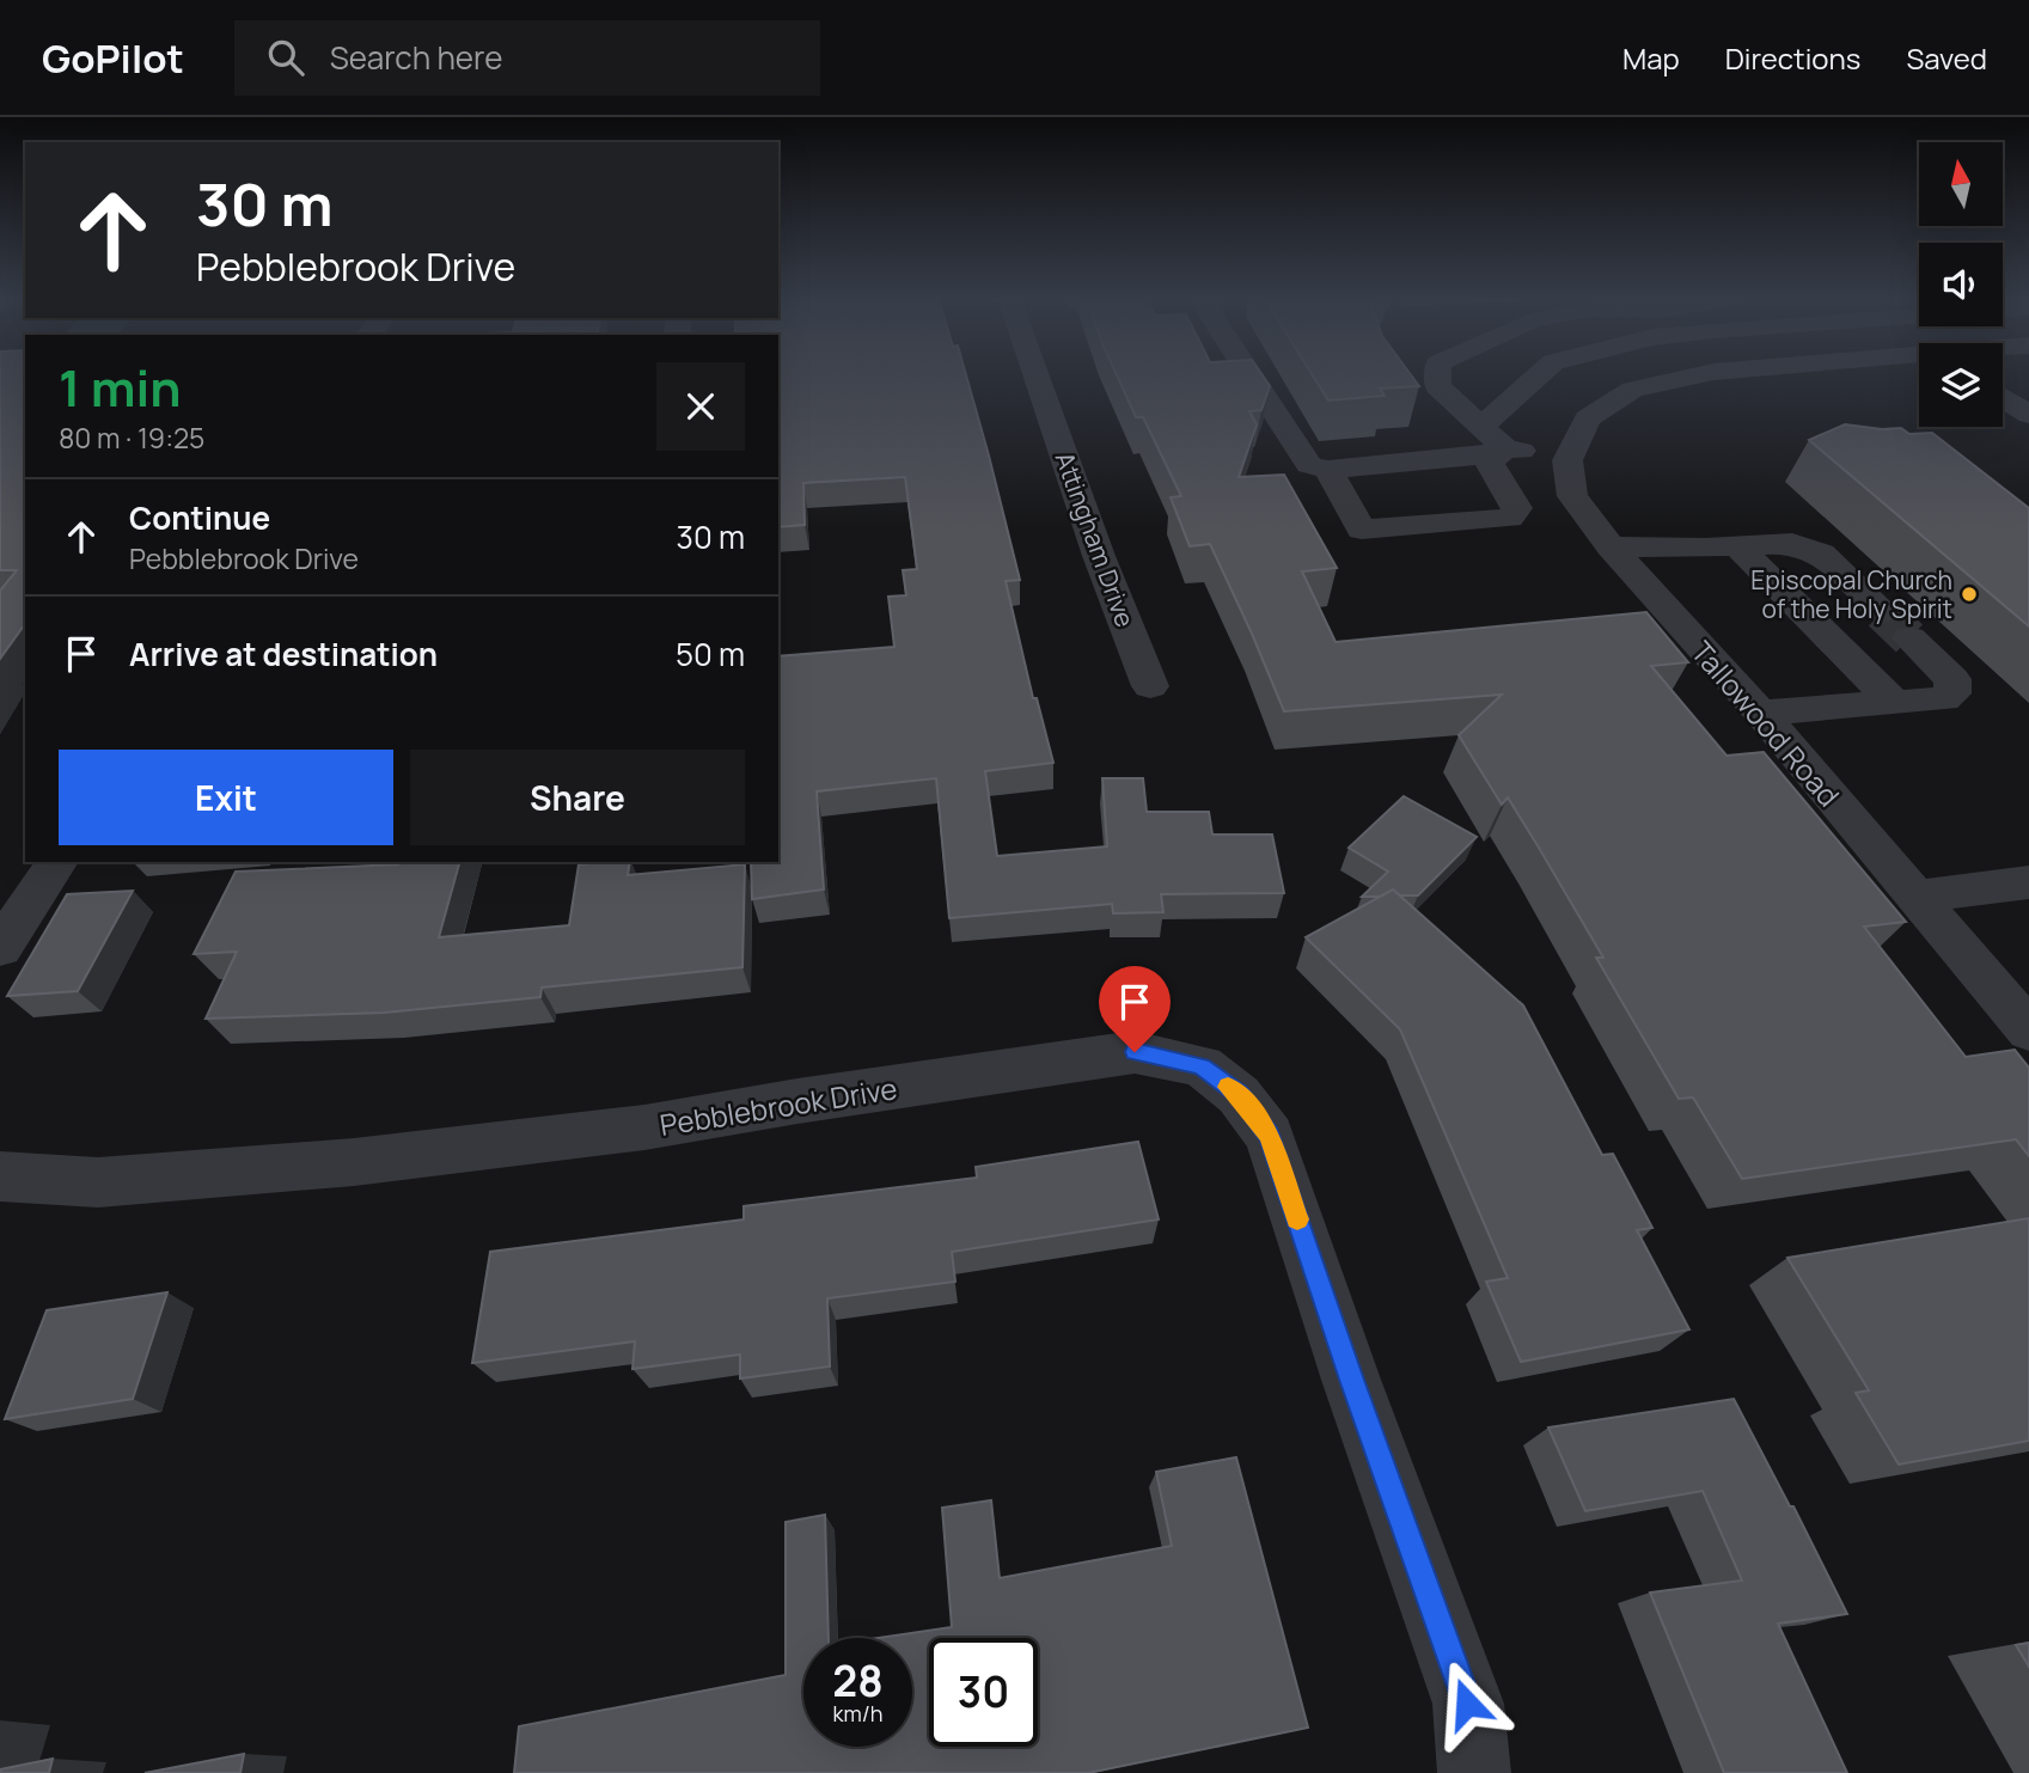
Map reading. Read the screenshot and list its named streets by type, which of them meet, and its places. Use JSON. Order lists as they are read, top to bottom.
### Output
{
  "streets": {
    "street": ["Attingham Drive", "Tallowood Road", "Pebblebrook Drive"]
  },
  "places": ["Episcopal Church of the Holy Spirit"],
  "north": "top",
  "page": {
    "header": "GoPilot",
    "search": "Search here",
    "nav": ["Map", "Directions", "Saved"],
    "turn": ["30 m", "Pebblebrook Drive"],
    "heading": ["1 min", "80 m · 19:25"],
    "list": [
      {
        "name": "Continue",
        "note": "Pebblebrook Drive",
        "value": "30 m"
      },
      {
        "name": "Arrive at destination",
        "value": "50 m"
      }
    ],
    "buttons": ["Exit", "Share"],
    "speed": "28 km/h",
    "limit": "30"
  }
}
